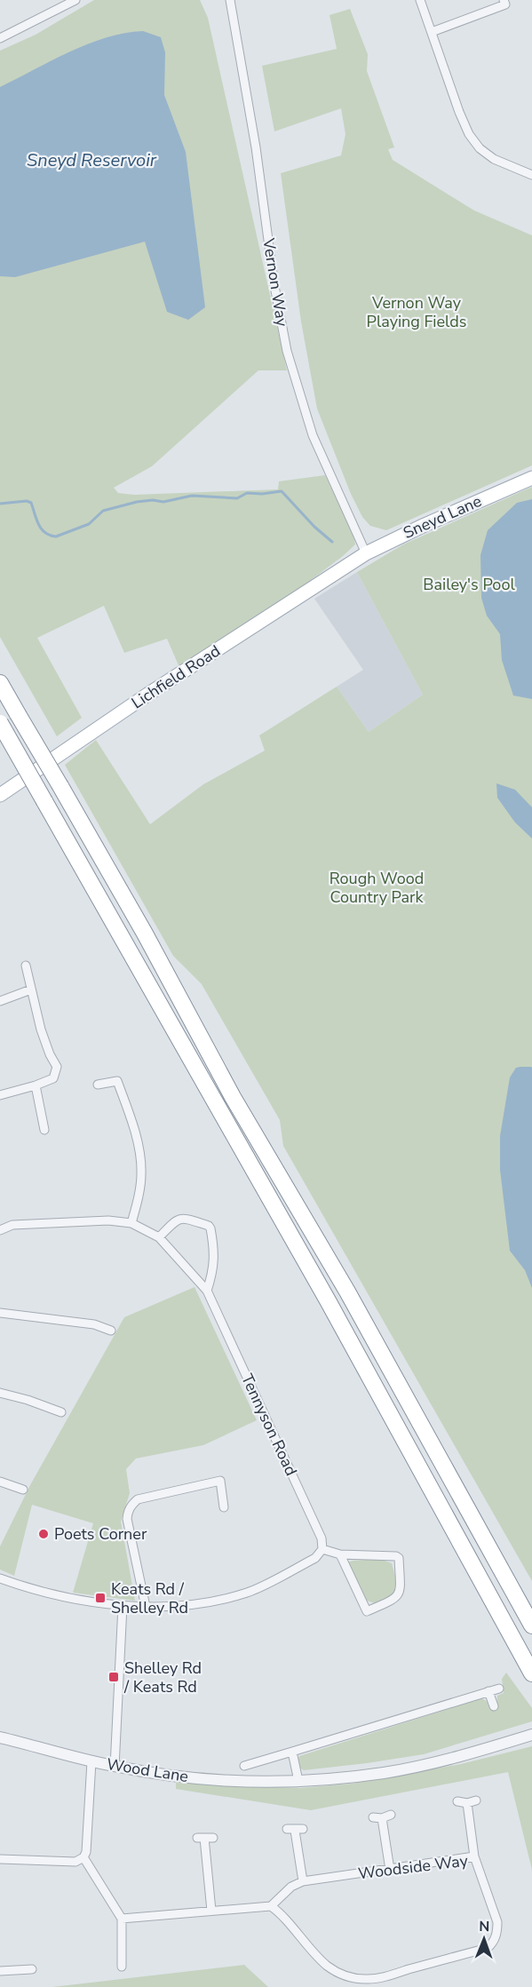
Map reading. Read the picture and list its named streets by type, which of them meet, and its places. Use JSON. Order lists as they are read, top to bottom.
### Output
{
  "streets": {
    "main road": ["Sneyd Lane", "Lichfield Road"],
    "street": [
      "Vernon Way",
      "Tennyson Road",
      "Wood Lane",
      "Woodside Way"
    ]
  },
  "crossings": [
    ["Vernon Way", "Sneyd Lane"],
    ["Sneyd Lane", "Lichfield Road"]
  ],
  "water": ["Sneyd Reservoir"],
  "parks": ["Vernon Way Playing Fields", "Bailey's Pool", "Rough Wood Country Park"],
  "places": {
    "other": ["Poets Corner"],
    "transit": ["Keats Rd / Shelley Rd", "Shelley Rd / Keats Rd"]
  },
  "north": "top"
}
